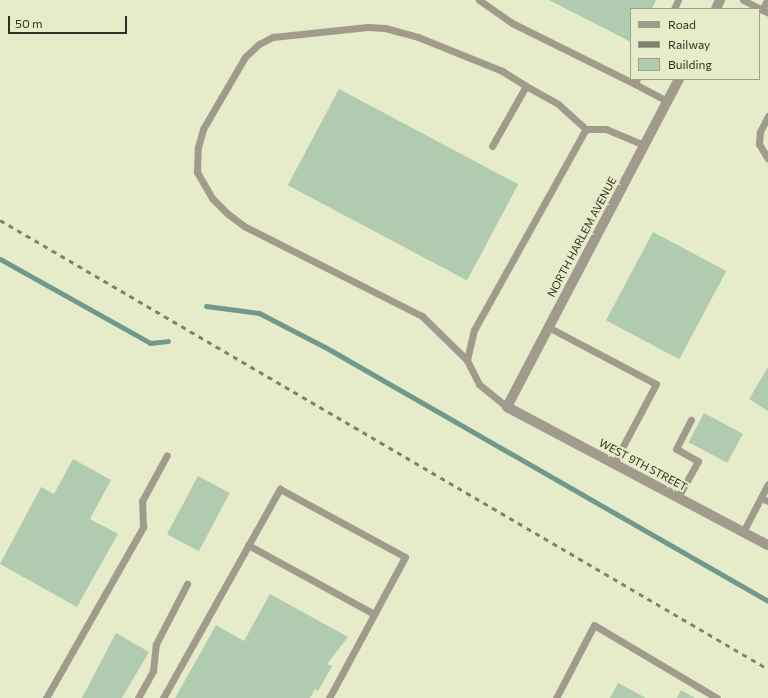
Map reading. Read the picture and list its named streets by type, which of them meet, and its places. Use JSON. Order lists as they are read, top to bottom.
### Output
{
  "streets": {
    "street": ["NORTH HARLEM AVENUE", "WEST 9TH STREET"]
  },
  "crossings": [
    ["NORTH HARLEM AVENUE", "WEST 9TH STREET"]
  ],
  "legend": ["Road", "Railway", "Building"],
  "scale_bar": "50 m"
}
